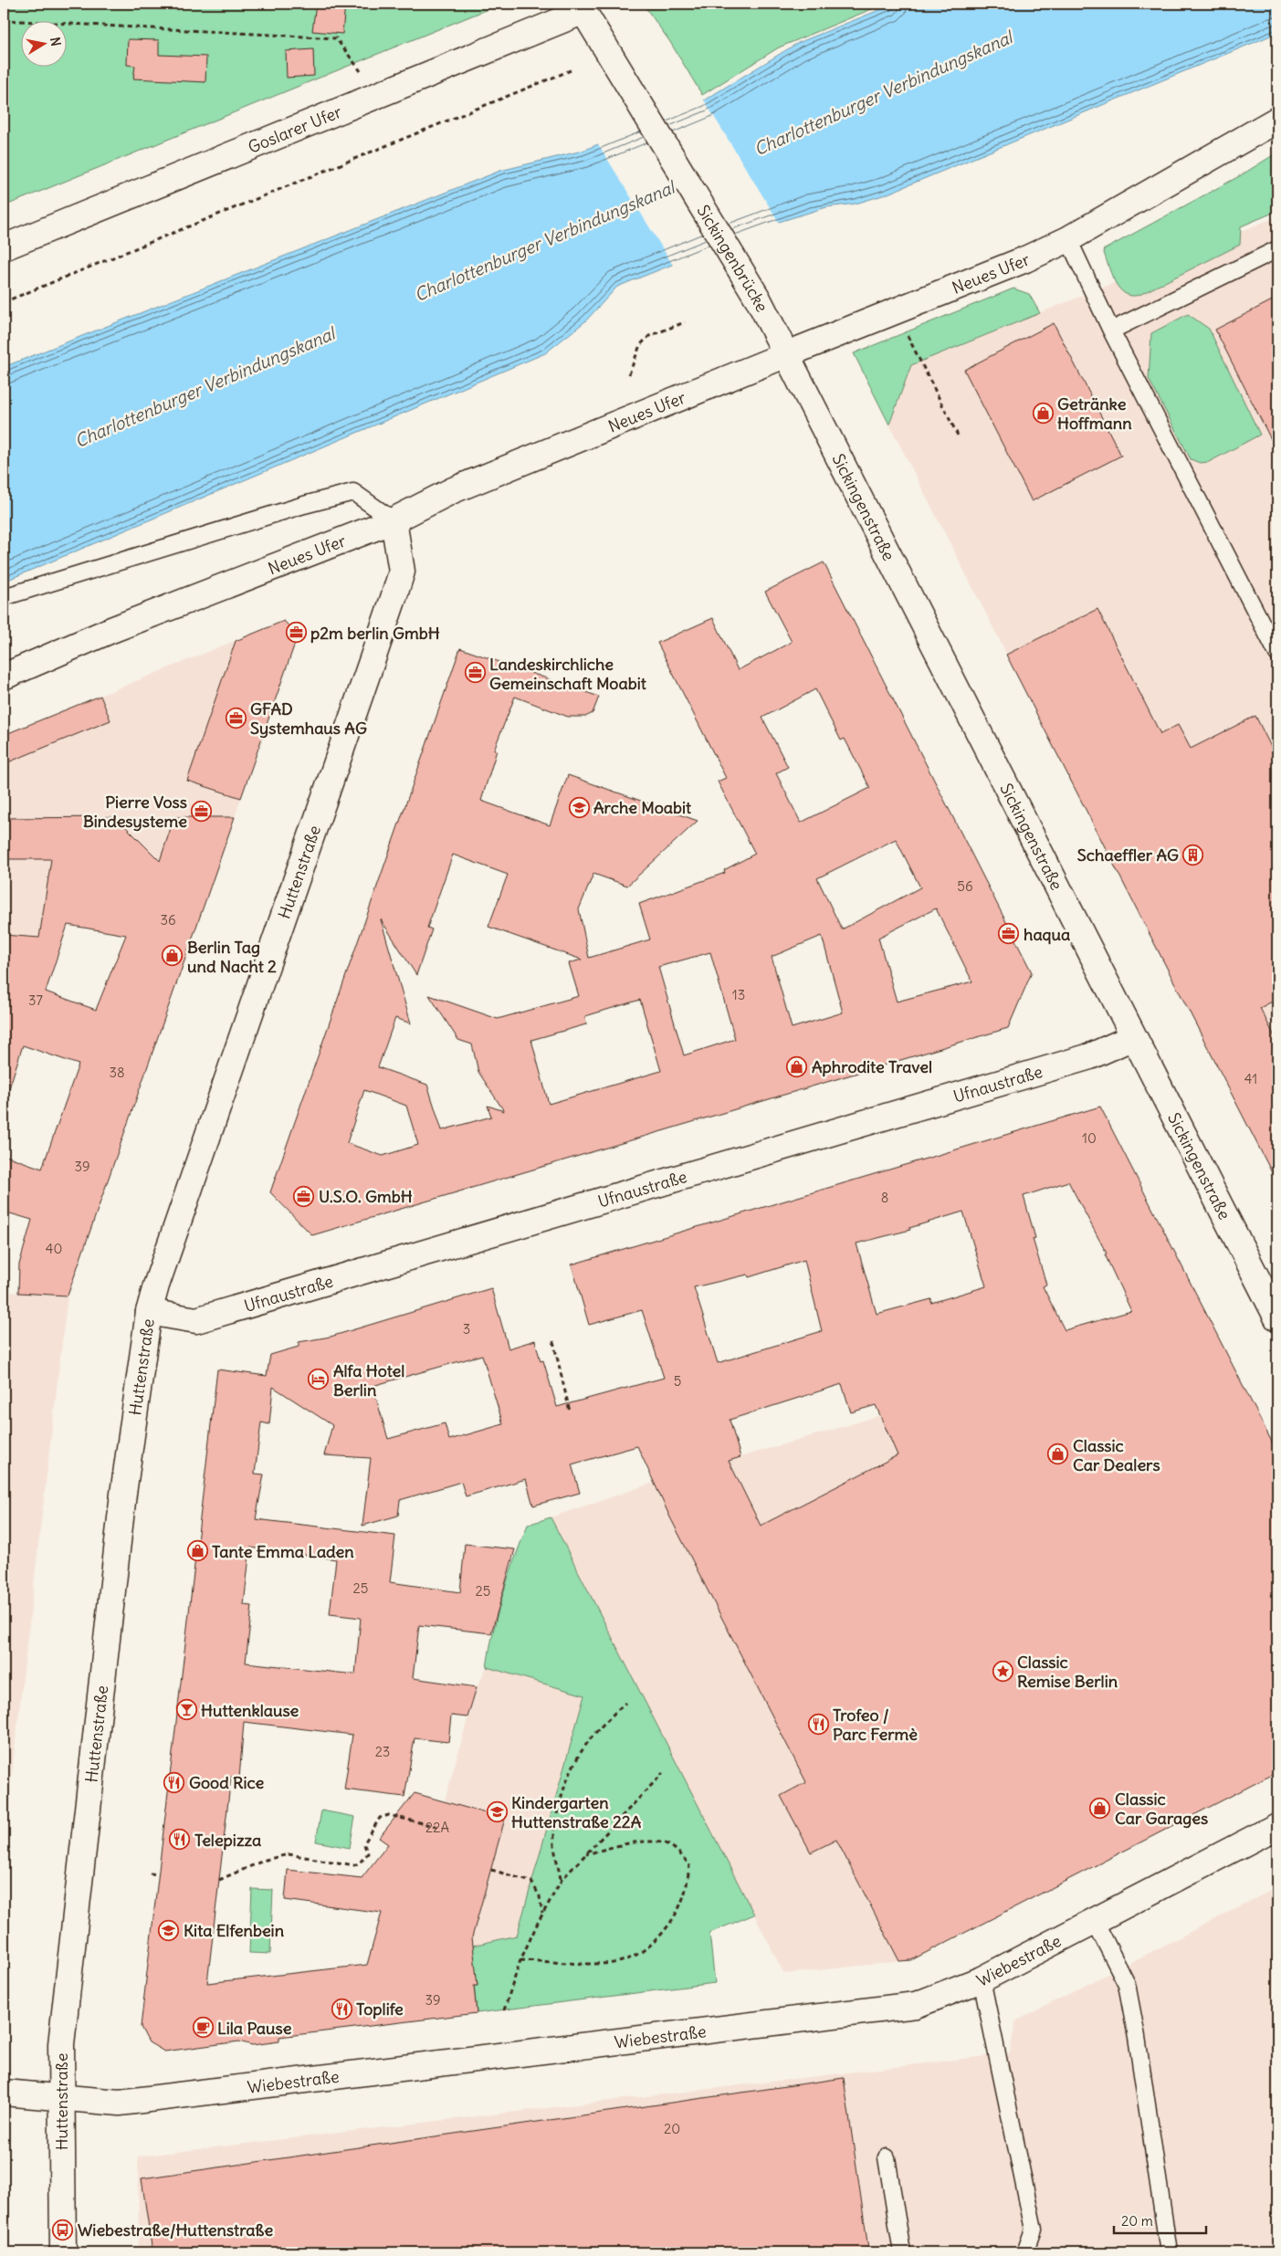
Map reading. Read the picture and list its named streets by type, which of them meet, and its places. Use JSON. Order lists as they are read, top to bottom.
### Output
{
  "streets": {
    "street": [
      "Goslarer Ufer",
      "Sickingenbrücke",
      "Neues Ufer",
      "Sickingenstraße",
      "Huttenstraße",
      "Ufnaustraße",
      "Wiebestraße"
    ]
  },
  "crossings": [
    ["Goslarer Ufer", "Sickingenbrücke"],
    ["Sickingenbrücke", "Neues Ufer"],
    ["Sickingenbrücke", "Sickingenstraße"],
    ["Neues Ufer", "Sickingenstraße"],
    ["Neues Ufer", "Huttenstraße"],
    ["Sickingenstraße", "Ufnaustraße"],
    ["Huttenstraße", "Ufnaustraße"],
    ["Huttenstraße", "Wiebestraße"]
  ],
  "water": ["Charlottenburger Verbindungskanal"],
  "places": {
    "shop": [
      "Getränke Hoffmann",
      "Berlin Tag und Nacht 2",
      "Aphrodite Travel",
      "Classic Car Dealers",
      "Tante Emma Laden",
      "Classic Car Garages"
    ],
    "office": [
      "p2m berlin GmbH",
      "Landeskirchliche Gemeinschaft Moabit",
      "GFAD Systemhaus AG",
      "Pierre Voss Bindesysteme",
      "haqua",
      "U.S.O. GmbH"
    ],
    "school or university": ["Arche Moabit", "Kindergarten Huttenstraße 22A", "Kita Elfenbein"],
    "building": ["Schaeffler AG"],
    "hotel": ["Alfa Hotel Berlin"],
    "place": ["Classic Remise Berlin"],
    "bar": ["Huttenklause"],
    "restaurant": [
      "Trofeo / Parc Fermè",
      "Good Rice",
      "Telepizza",
      "Toplife"
    ],
    "cafe": ["Lila Pause"],
    "bus stop": ["Wiebestraße/Huttenstraße"]
  },
  "house_numbers": [
    "56",
    "36",
    "13",
    "37",
    "38",
    "41",
    "10",
    "39",
    "8",
    "40",
    "3",
    "5",
    "25",
    "25",
    "23",
    "22A",
    "39",
    "20"
  ],
  "scale_bar": "20 m",
  "north": "right"
}
